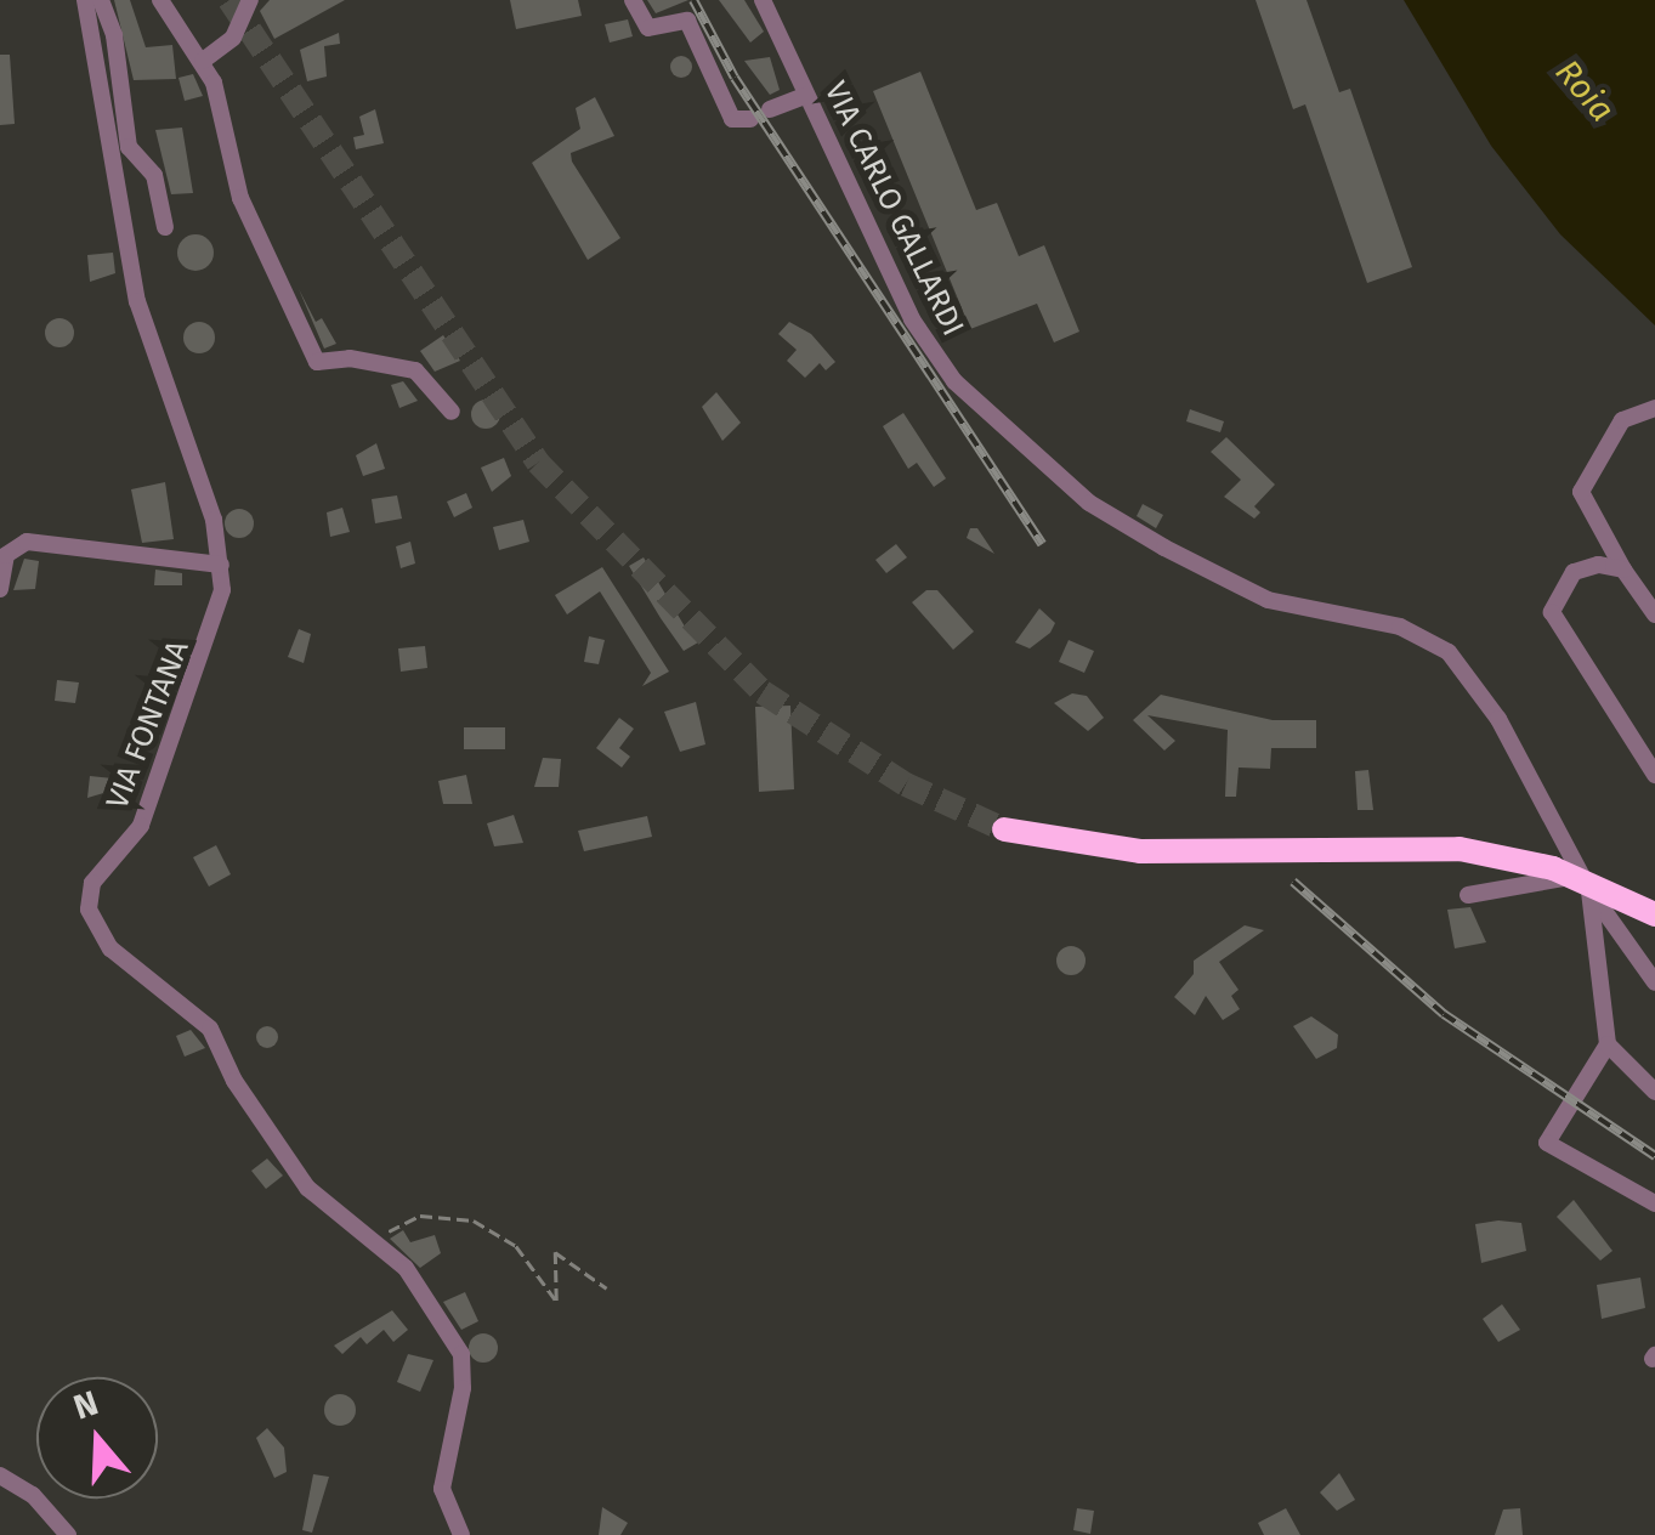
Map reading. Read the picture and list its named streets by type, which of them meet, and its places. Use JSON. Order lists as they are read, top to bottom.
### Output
{
  "streets": {
    "street": ["VIA CARLO GALLARDI", "VIA FONTANA"]
  },
  "water": ["Roia"],
  "north": "top"
}
